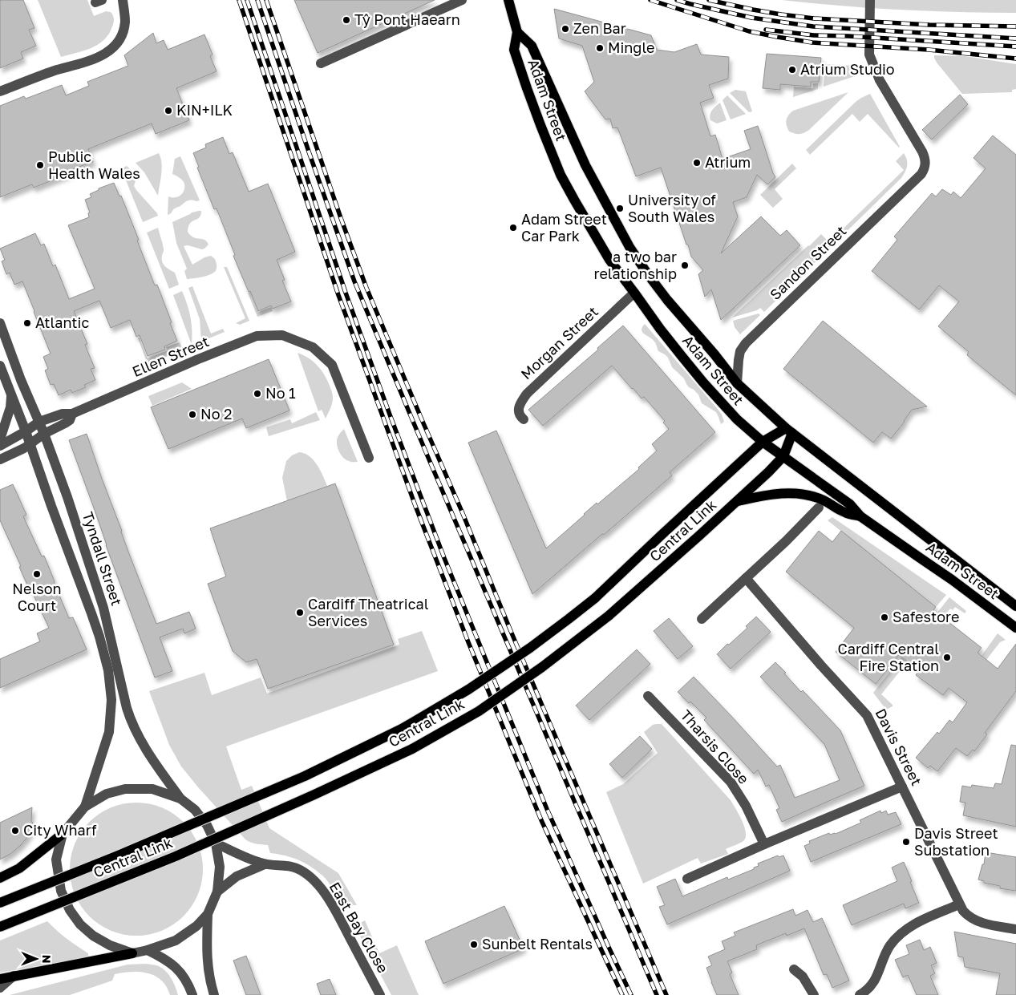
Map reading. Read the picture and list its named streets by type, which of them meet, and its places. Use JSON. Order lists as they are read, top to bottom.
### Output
{
  "streets": {
    "main road": ["Adam Street", "Central Link"],
    "street": [
      "Sandon Street",
      "Morgan Street",
      "Ellen Street",
      "Tyndall Street",
      "Tharsis Close",
      "Davis Street",
      "East Bay Close"
    ]
  },
  "crossings": [
    ["Adam Street", "Sandon Street"],
    ["Adam Street", "Morgan Street"],
    ["Adam Street", "Central Link"],
    ["Ellen Street", "Tyndall Street"]
  ],
  "places": [
    "Tŷ Pont Haearn",
    "Zen Bar",
    "Mingle",
    "Atrium Studio",
    "KIN+ILK",
    "Atrium",
    "Public Health Wales",
    "University of South Wales",
    "Adam Street Car Park",
    "a two bar relationship",
    "Atlantic",
    "No 1",
    "No 2",
    "Nelson Court",
    "Cardiff Theatrical Services",
    "Safestore",
    "Cardiff Central Fire Station",
    "City Wharf",
    "Davis Street Substation",
    "Sunbelt Rentals"
  ],
  "north": "right"
}
